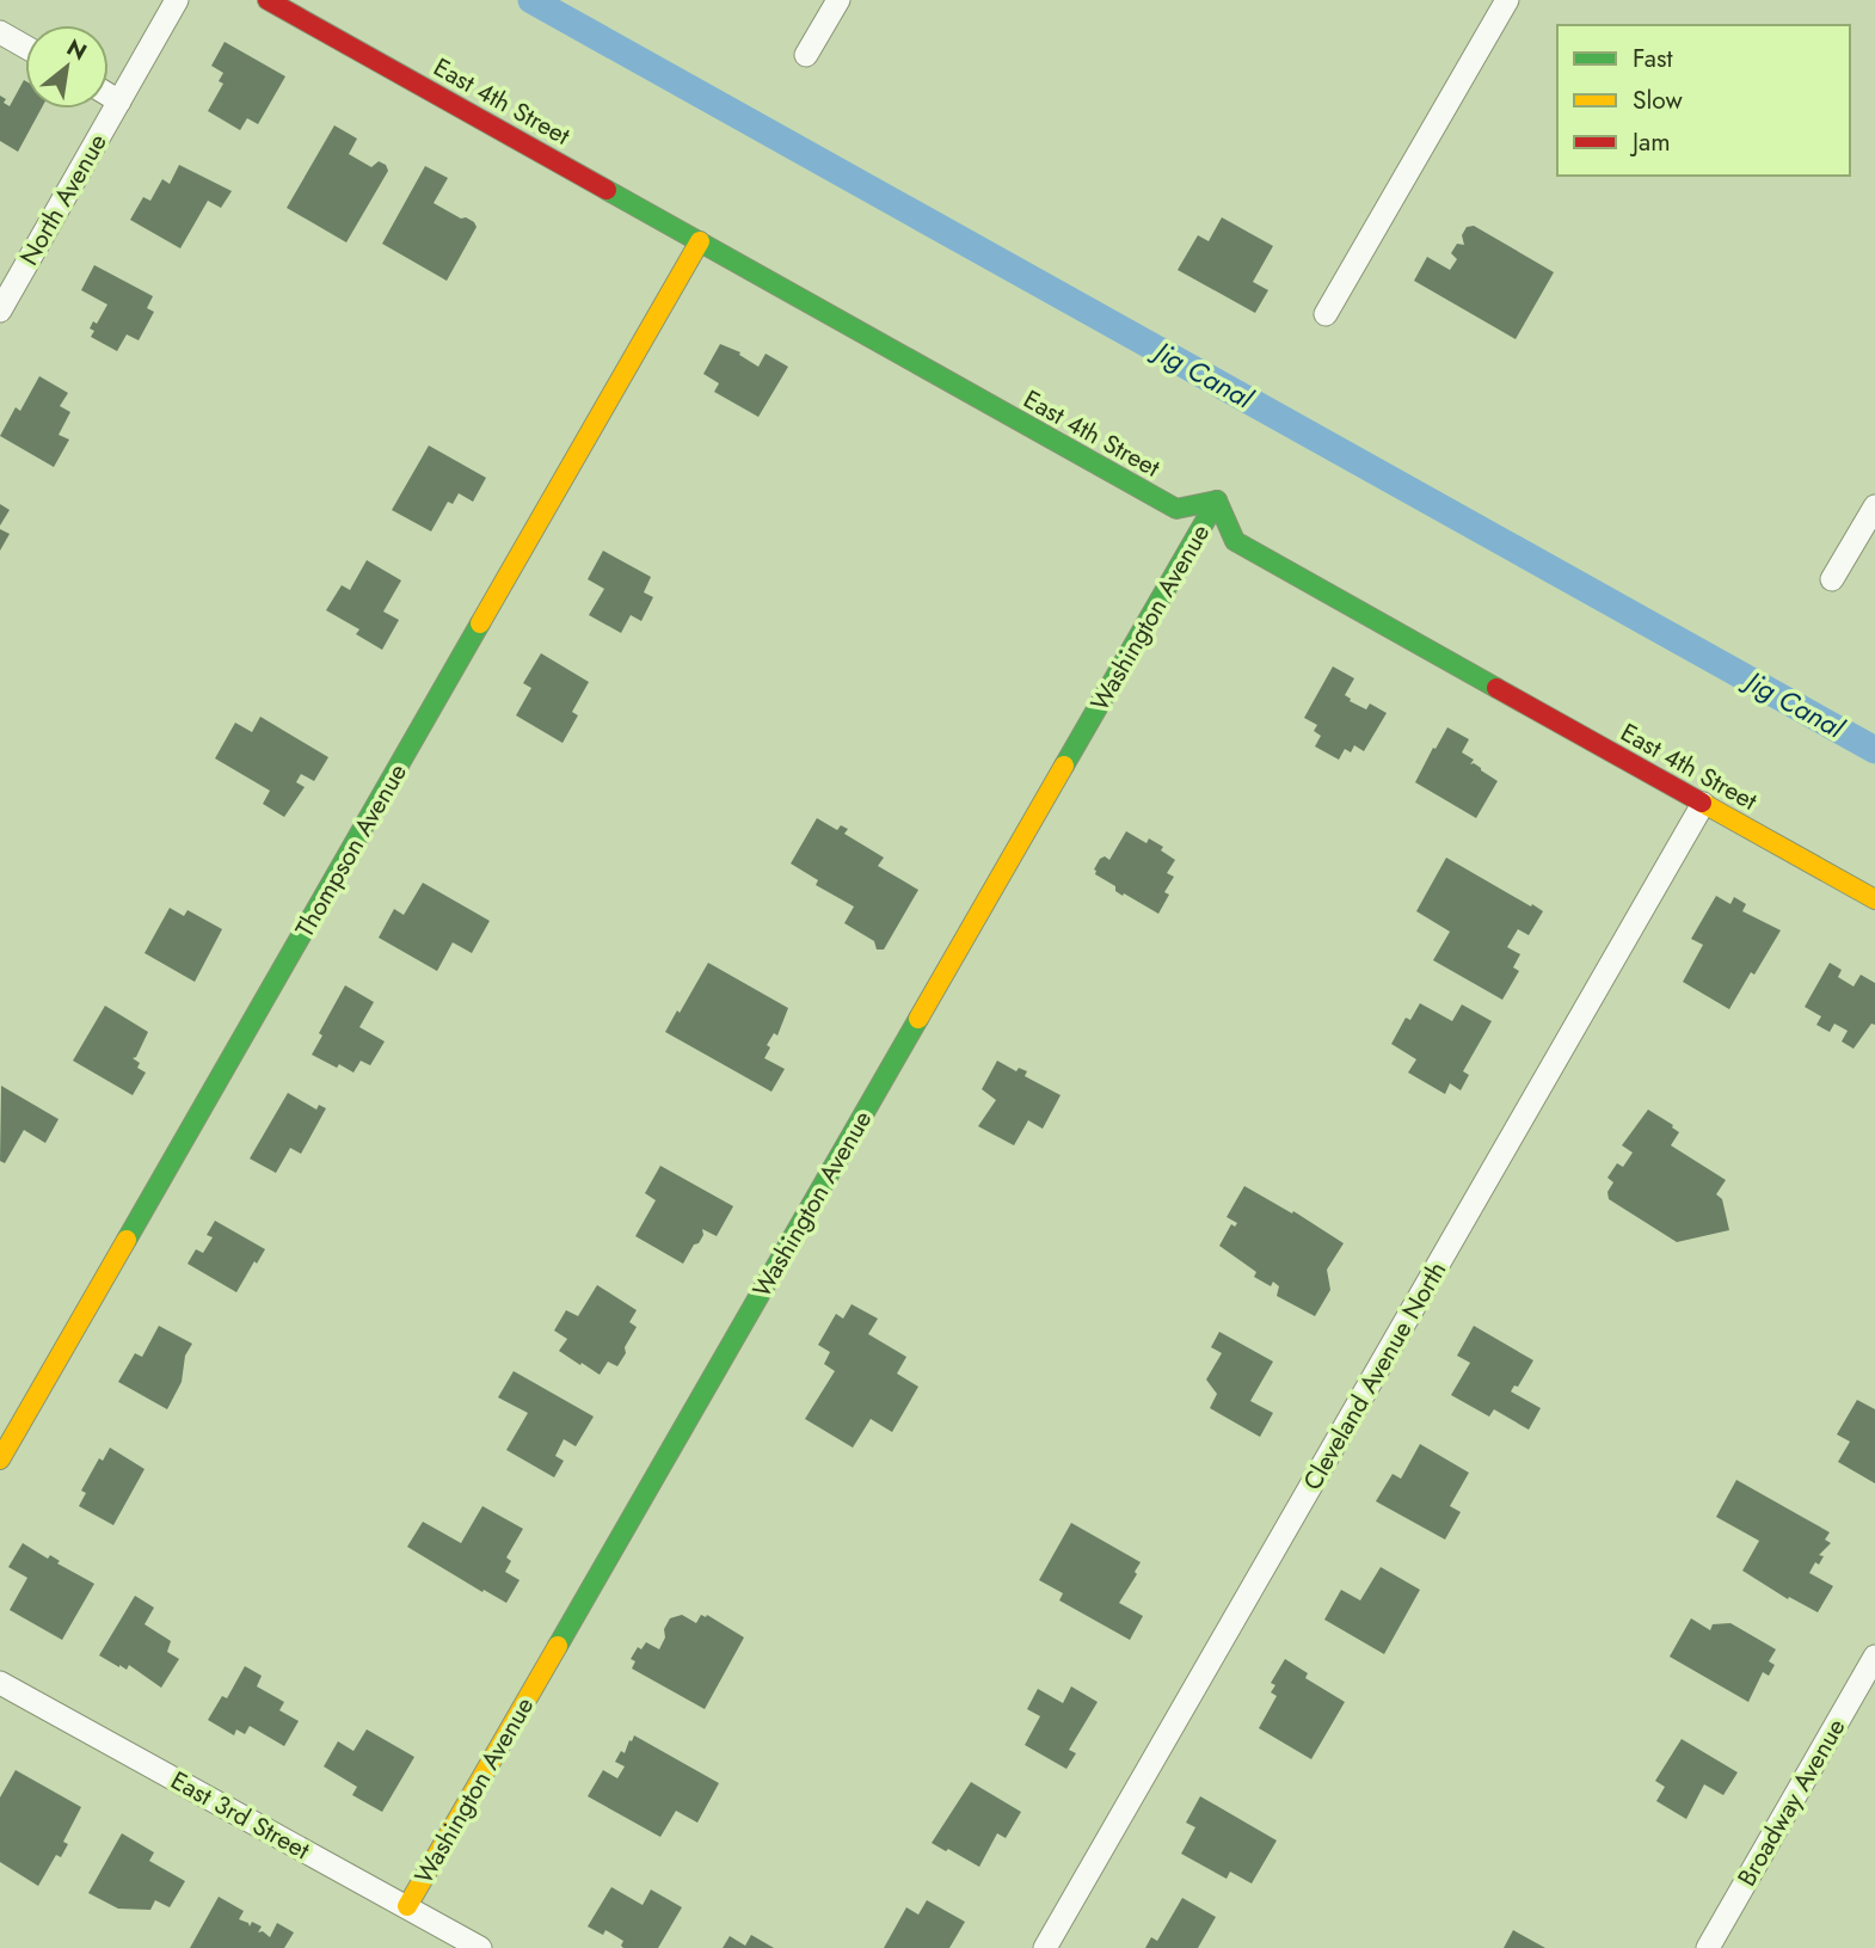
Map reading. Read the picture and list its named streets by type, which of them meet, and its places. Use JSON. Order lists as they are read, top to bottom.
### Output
{
  "streets": {
    "street": [
      "East 4th Street",
      "North Avenue",
      "Washington Avenue",
      "Thompson Avenue",
      "Cleveland Avenue North",
      "Broadway Avenue",
      "East 3rd Street"
    ]
  },
  "crossings": [
    ["East 4th Street", "Washington Avenue"],
    ["East 4th Street", "Thompson Avenue"],
    ["East 4th Street", "Cleveland Avenue North"],
    ["Washington Avenue", "East 3rd Street"]
  ],
  "water": ["Jig Canal"],
  "legend": ["Fast", "Slow", "Jam"],
  "north": "top right"
}
